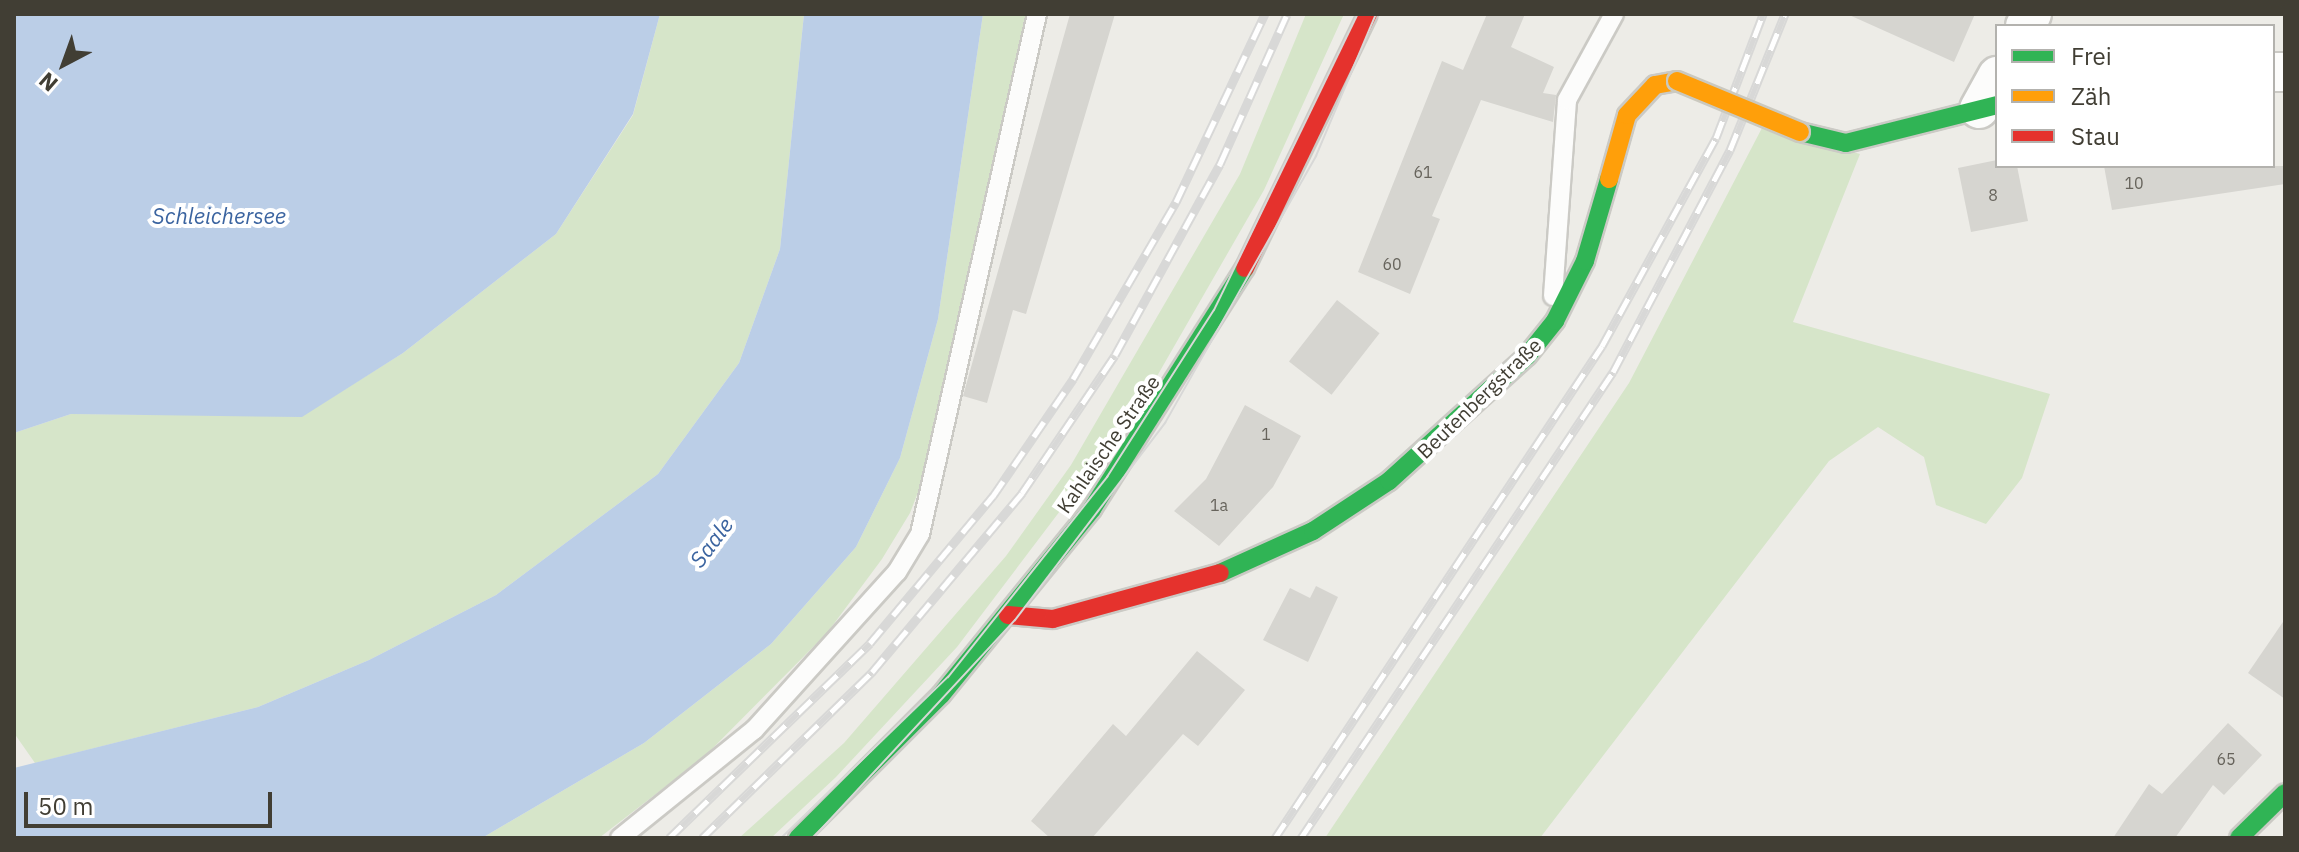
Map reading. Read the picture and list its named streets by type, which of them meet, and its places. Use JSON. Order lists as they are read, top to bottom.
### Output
{
  "streets": {
    "street": ["Beutenbergstraße", "Kahlaische Straße"]
  },
  "crossings": [
    ["Beutenbergstraße", "Kahlaische Straße"]
  ],
  "water": ["Schleichersee", "Saale"],
  "house_numbers": [
    "61",
    "10",
    "8",
    "60",
    "1",
    "1a",
    "65"
  ],
  "legend": ["Frei", "Zäh", "Stau"],
  "scale_bar": "50 m",
  "north": "bottom left"
}
